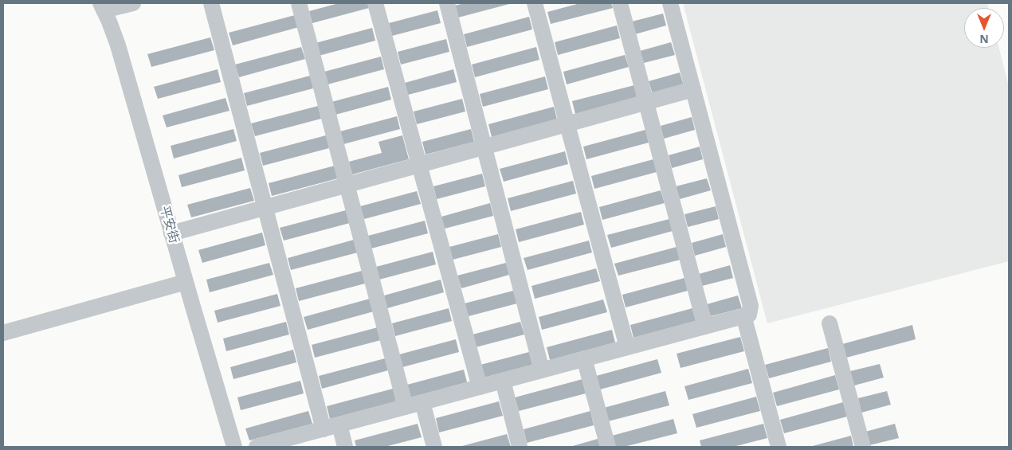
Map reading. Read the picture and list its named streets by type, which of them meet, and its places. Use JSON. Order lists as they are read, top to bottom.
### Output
{
  "streets": {
    "street": ["平安街"]
  },
  "north": "bottom"
}
